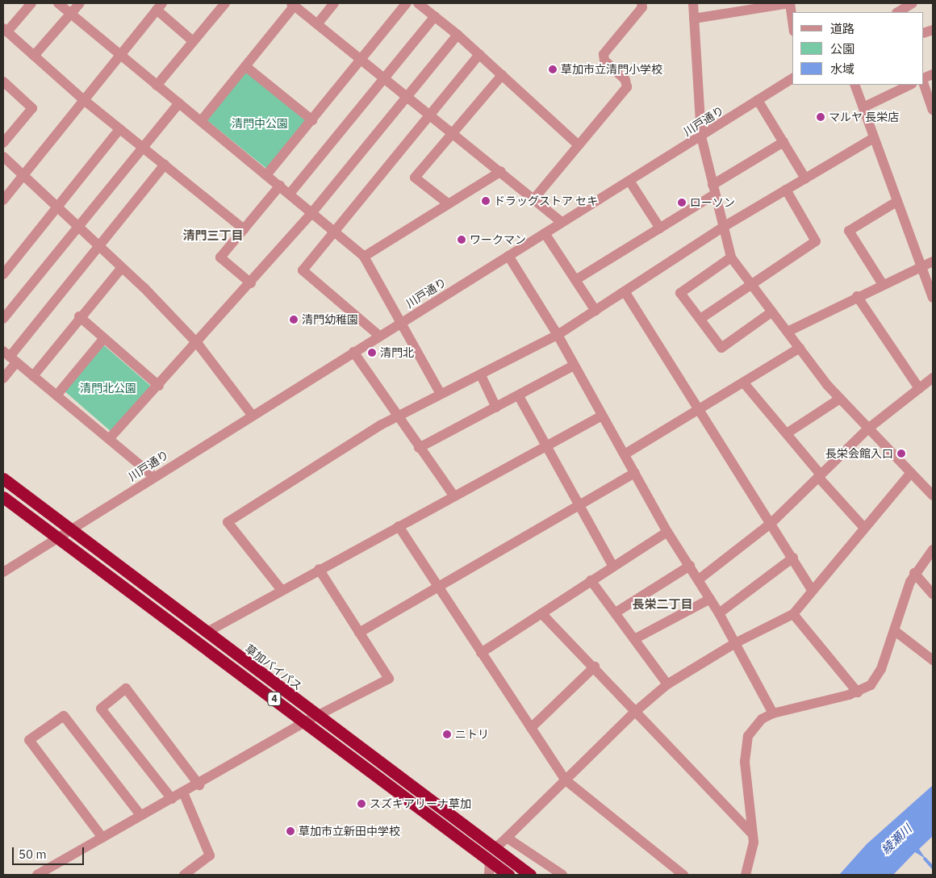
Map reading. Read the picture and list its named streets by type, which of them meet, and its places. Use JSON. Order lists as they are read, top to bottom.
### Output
{
  "streets": {
    "highway": ["草加バイパス", "4"],
    "street": ["川戸通り"]
  },
  "crossings": [
    ["川戸通り", "草加バイパス"],
    ["川戸通り", "4"]
  ],
  "districts": ["清門三丁目", "長栄二丁目"],
  "water": ["綾瀬川"],
  "parks": ["清門中公園", "清門北公園"],
  "places": [
    "草加市立清門小学校",
    "マルヤ 長栄店",
    "ドラッグストア セキ",
    "ローソン",
    "ワークマン",
    "清門幼稚園",
    "清門北",
    "長栄会館入口",
    "ニトリ",
    "スズキアリーナ草加",
    "草加市立新田中学校"
  ],
  "legend": ["道路", "公園", "水域"],
  "scale_bar": "50 m"
}
